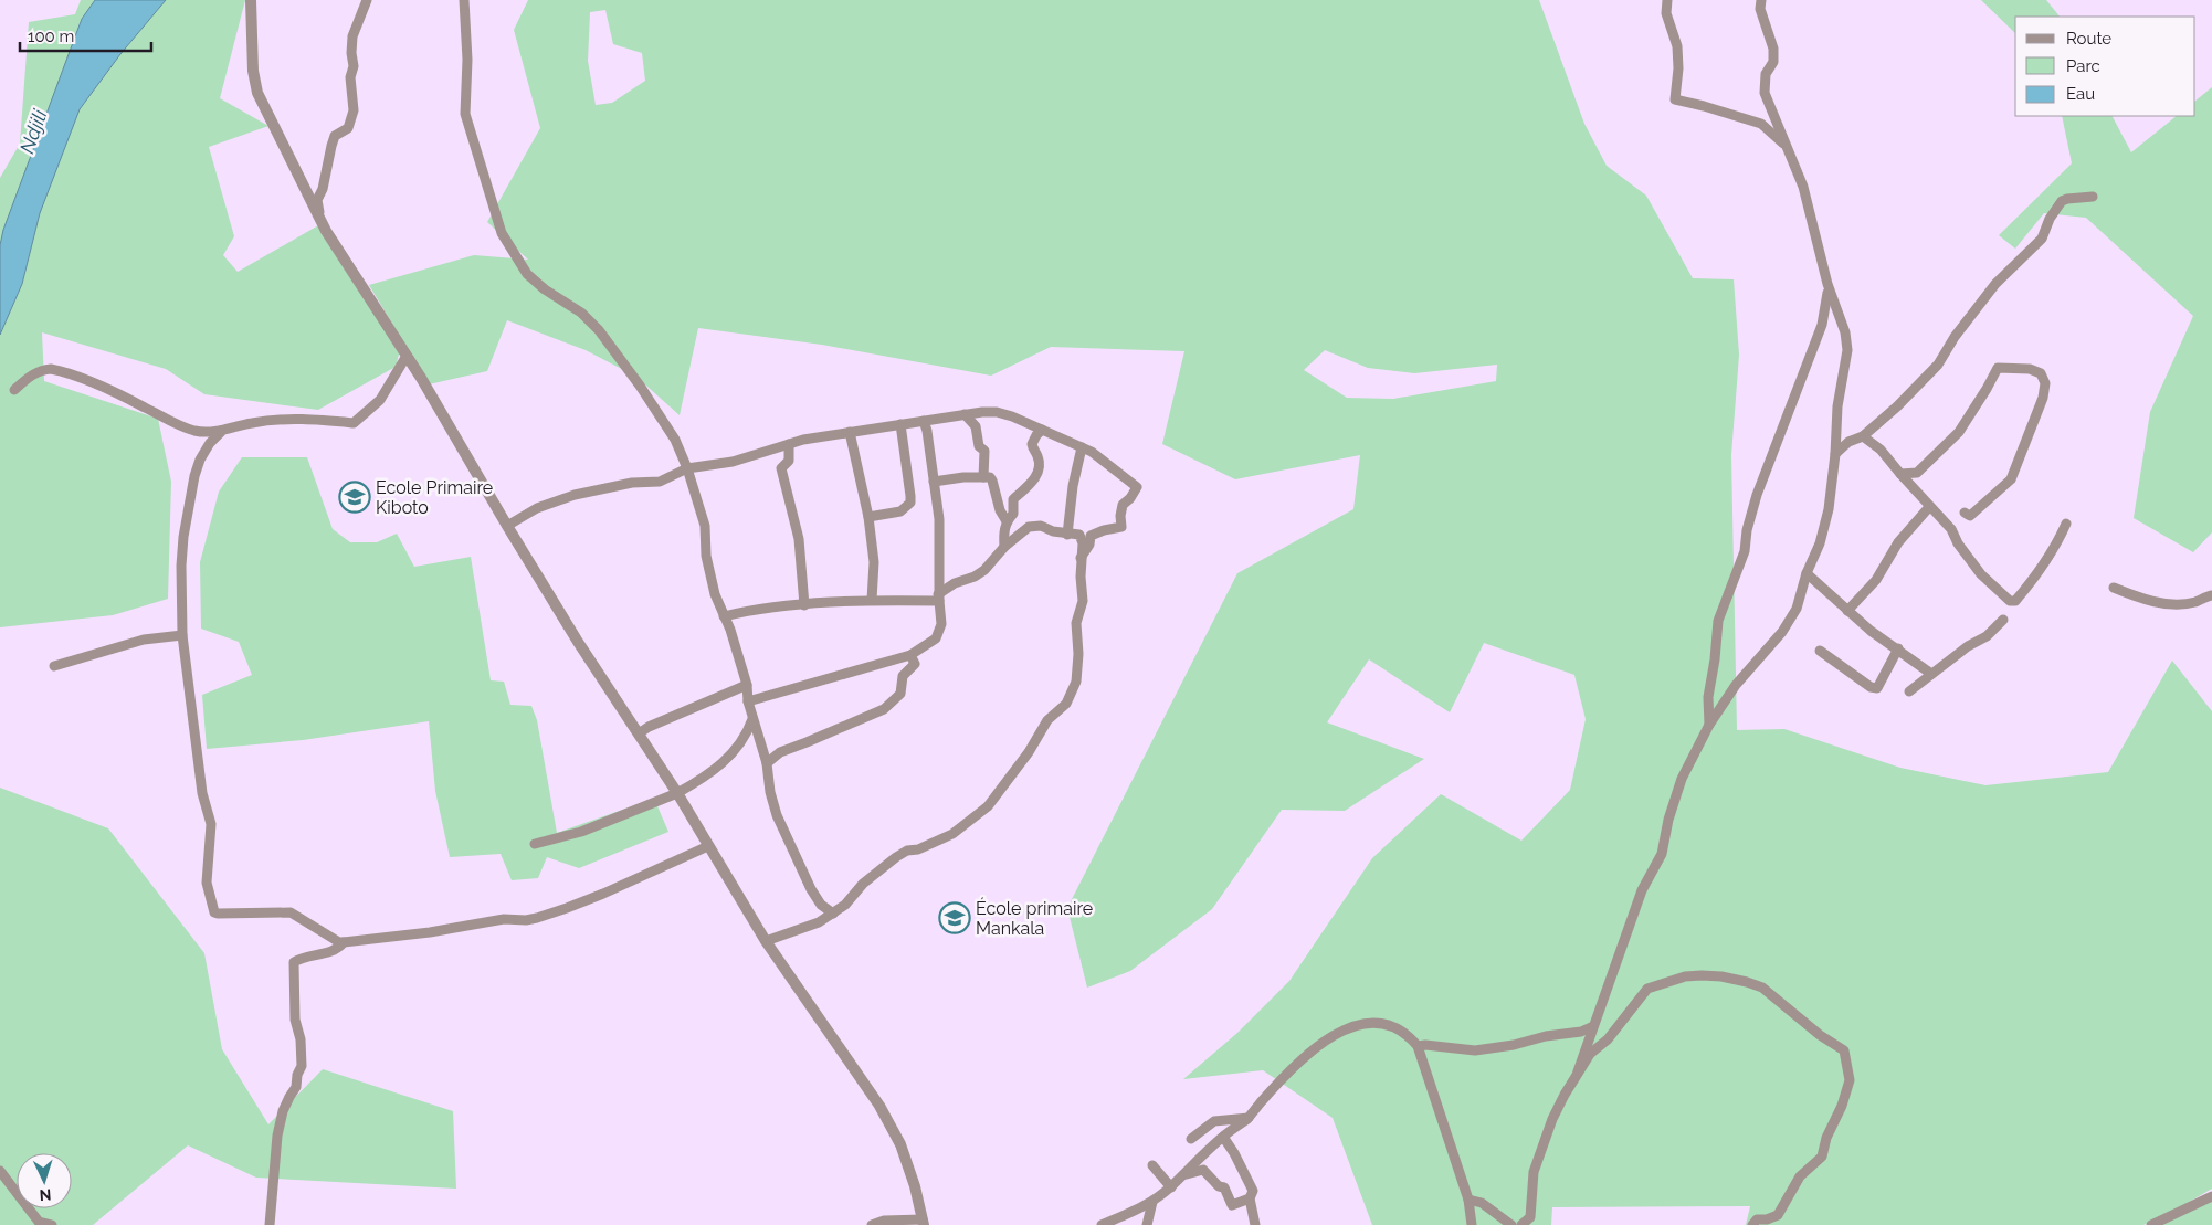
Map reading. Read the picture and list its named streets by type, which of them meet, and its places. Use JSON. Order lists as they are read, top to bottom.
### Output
{
  "water": ["Ndjili"],
  "places": {
    "school or university": ["Ecole Primaire Kiboto", "École primaire Mankala"]
  },
  "legend": ["Route", "Parc", "Eau"],
  "scale_bar": "100 m",
  "north": "bottom"
}
